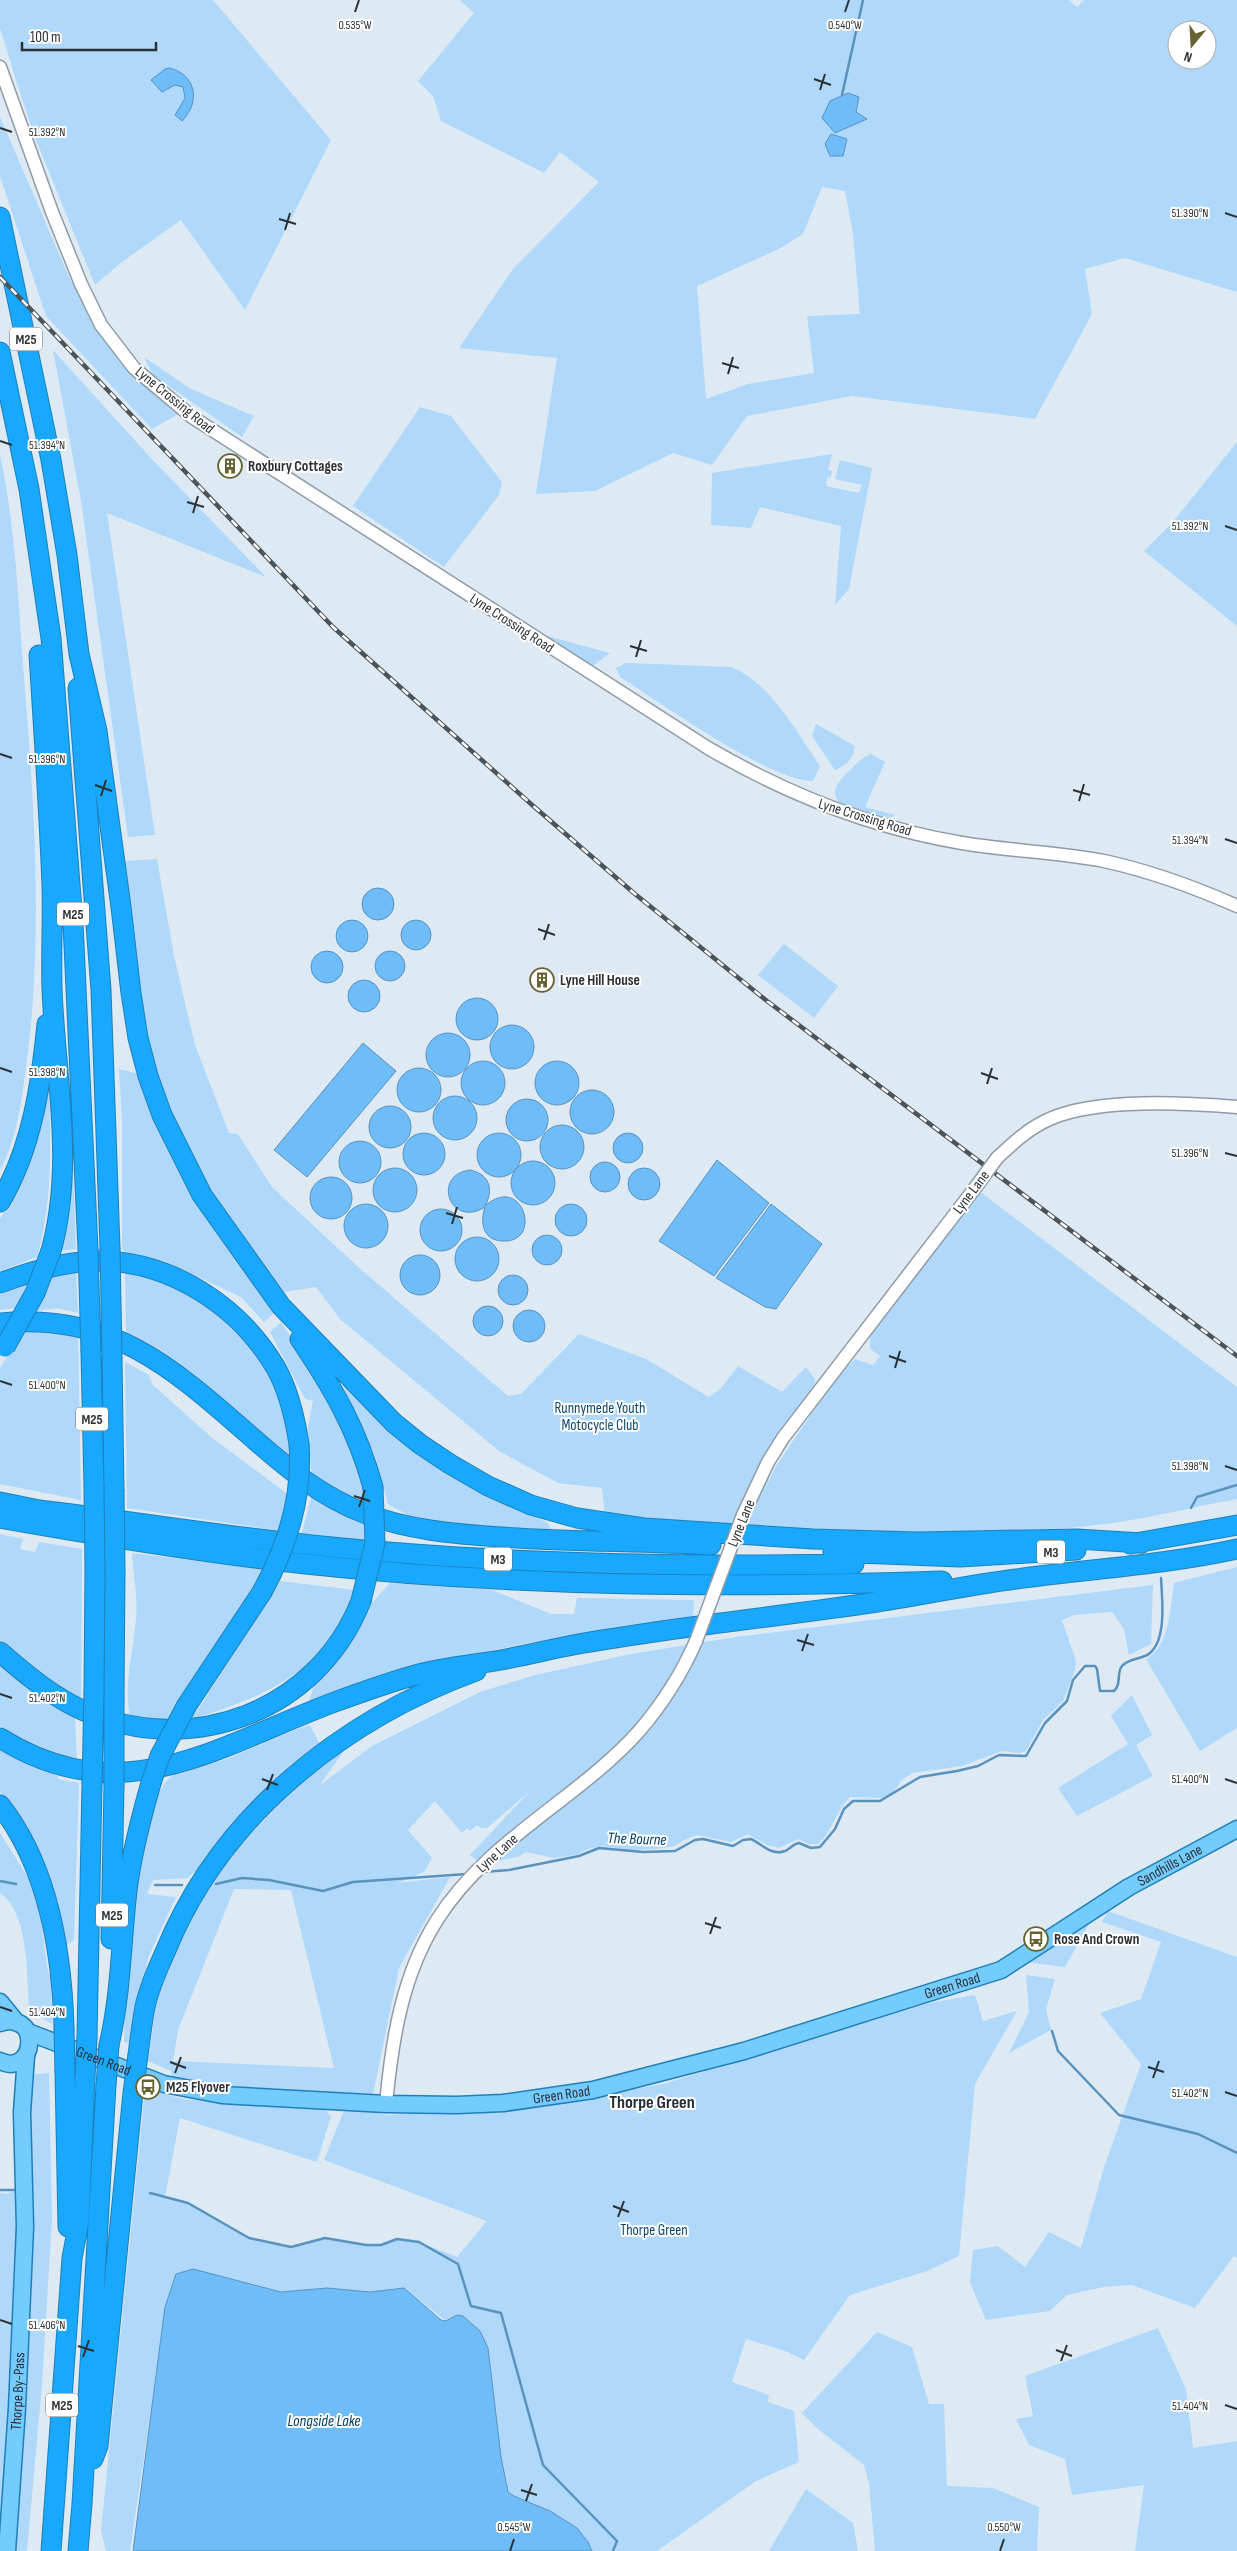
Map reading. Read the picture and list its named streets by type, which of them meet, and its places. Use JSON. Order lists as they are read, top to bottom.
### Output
{
  "streets": {
    "highway": ["M25", "M3"],
    "main road": ["Sandhills Lane", "Green Road", "Thorpe By-Pass"],
    "street": ["Lyne Crossing Road", "Lyne Lane"]
  },
  "crossings": [
    ["Lyne Lane", "Green Road"],
    ["Sandhills Lane", "Green Road"],
    ["Green Road", "Thorpe By-Pass"]
  ],
  "districts": ["Thorpe Green"],
  "water": ["The Bourne", "Longside Lake"],
  "parks": ["Runnymede Youth Motocycle Club", "Thorpe Green"],
  "places": {
    "building": ["Roxbury Cottages", "Lyne Hill House"],
    "bus stop": ["Rose And Crown", "M25 Flyover"]
  },
  "scale_bar": "100 m",
  "north": "bottom",
  "coordinates": [
    "0.535°W",
    "0.540°W",
    "51.392°N",
    "51.390°N",
    "51.394°N",
    "51.396°N",
    "51.398°N",
    "51.400°N",
    "51.402°N",
    "51.404°N",
    "51.406°N",
    "0.545°W",
    "0.550°W"
  ]
}
